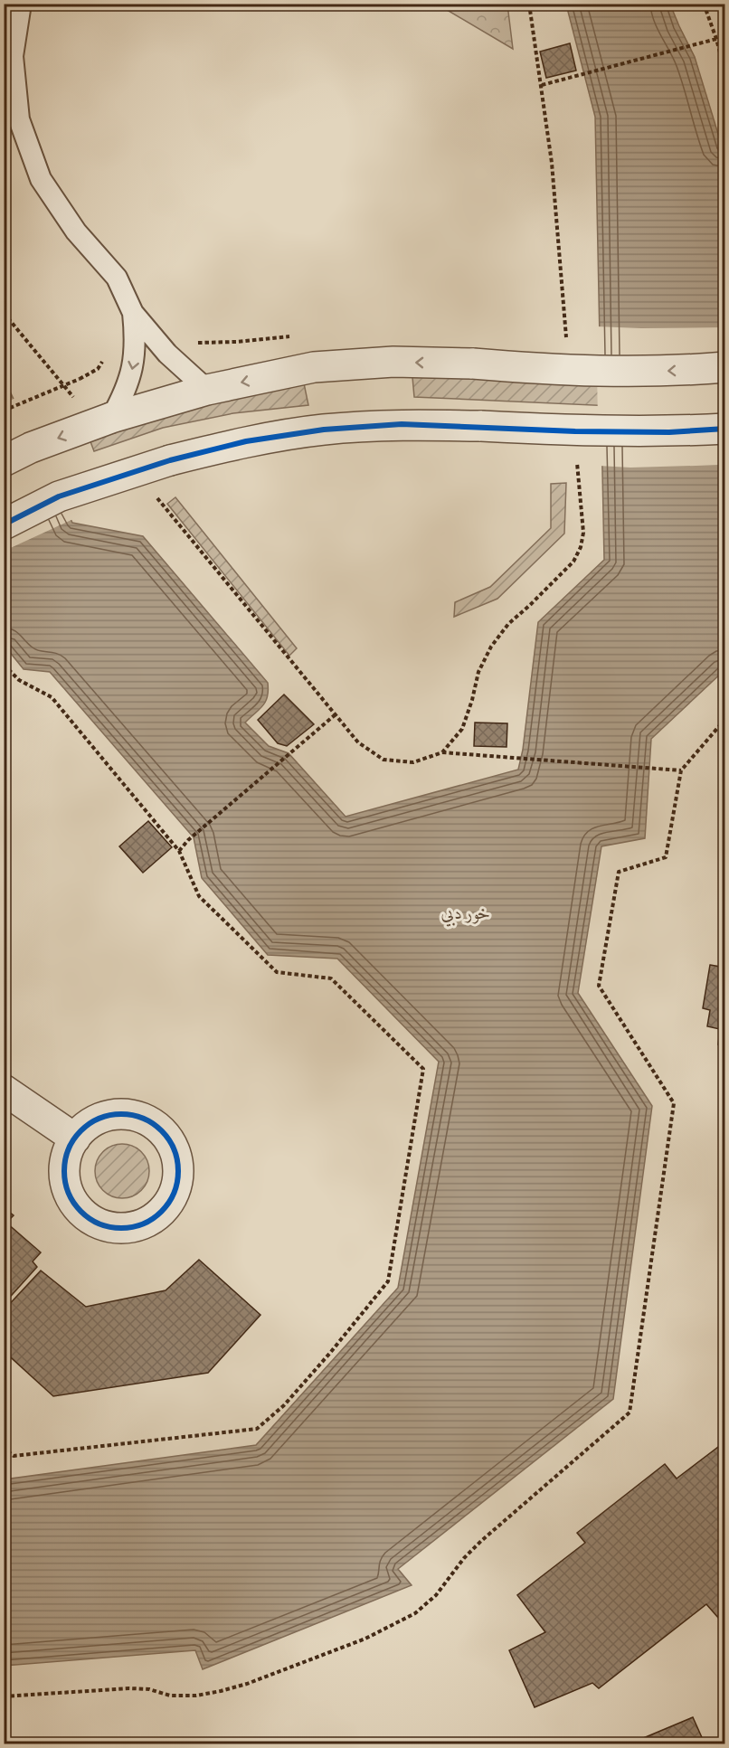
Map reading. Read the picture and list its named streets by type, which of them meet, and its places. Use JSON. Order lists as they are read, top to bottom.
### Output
{
  "water": ["خور دبي"]
}
